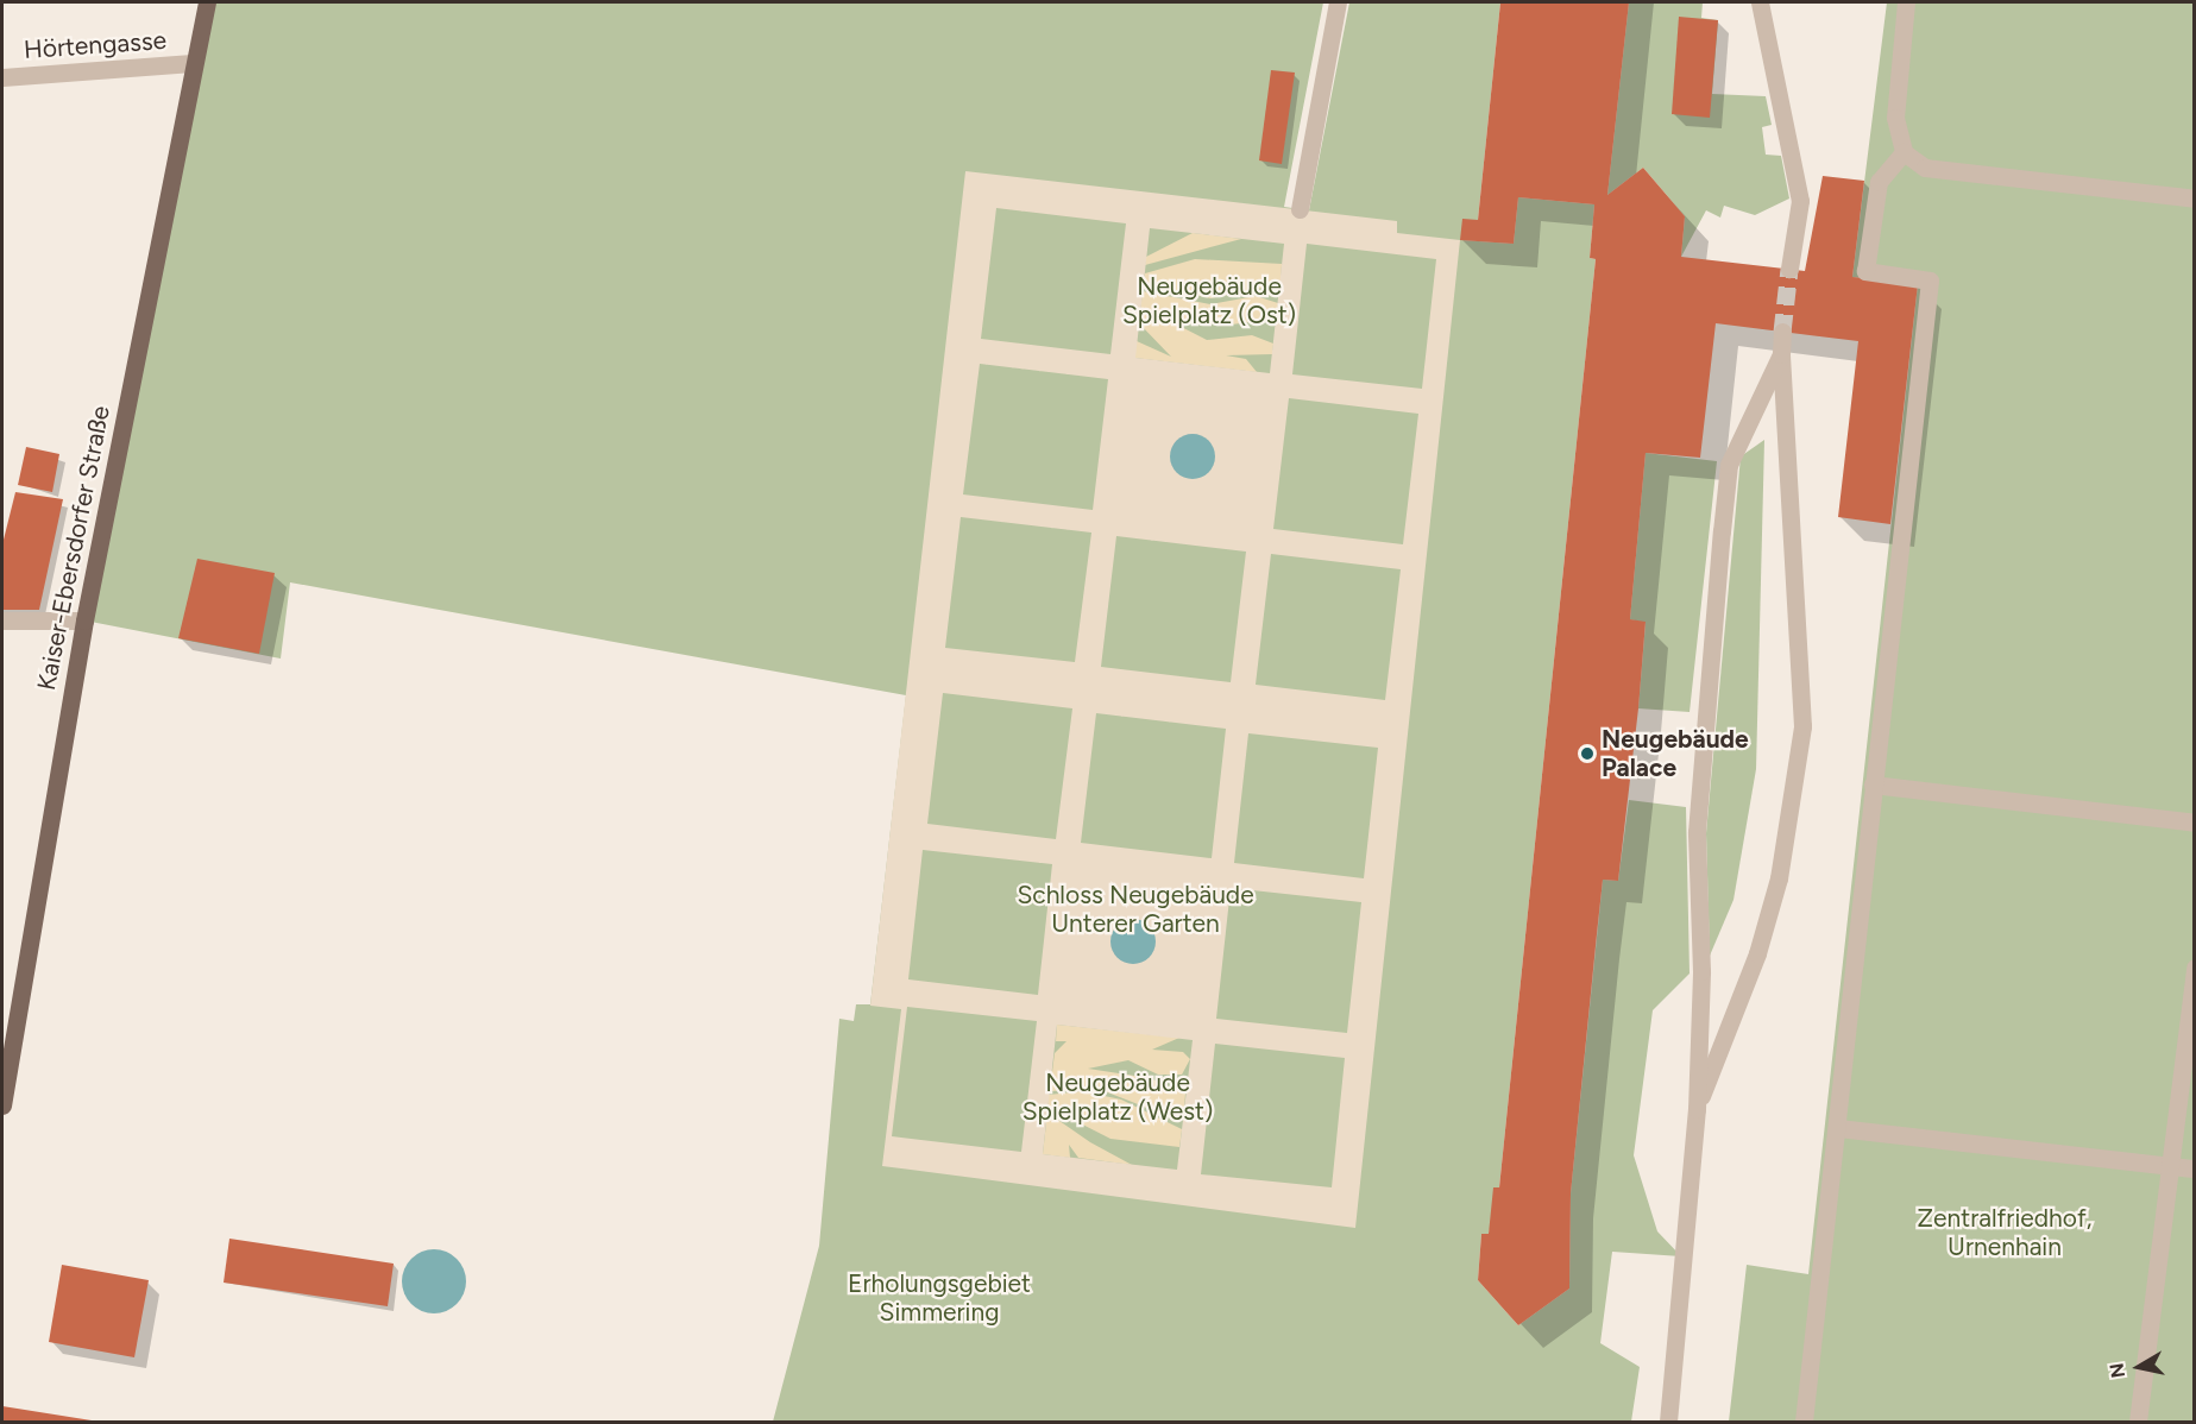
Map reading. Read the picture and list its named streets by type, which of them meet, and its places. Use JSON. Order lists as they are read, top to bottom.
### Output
{
  "streets": {
    "main road": ["Kaiser-Ebersdorfer Straße"],
    "street": ["Hörtengasse"]
  },
  "crossings": [
    ["Hörtengasse", "Kaiser-Ebersdorfer Straße"]
  ],
  "parks": [
    "Neugebäude Spielplatz (Ost)",
    "Schloss Neugebäude Unterer Garten",
    "Neugebäude Spielplatz (West)",
    "Zentralfriedhof, Urnenhain",
    "Erholungsgebiet Simmering"
  ],
  "places": ["Neugebäude Palace"],
  "north": "left"
}
